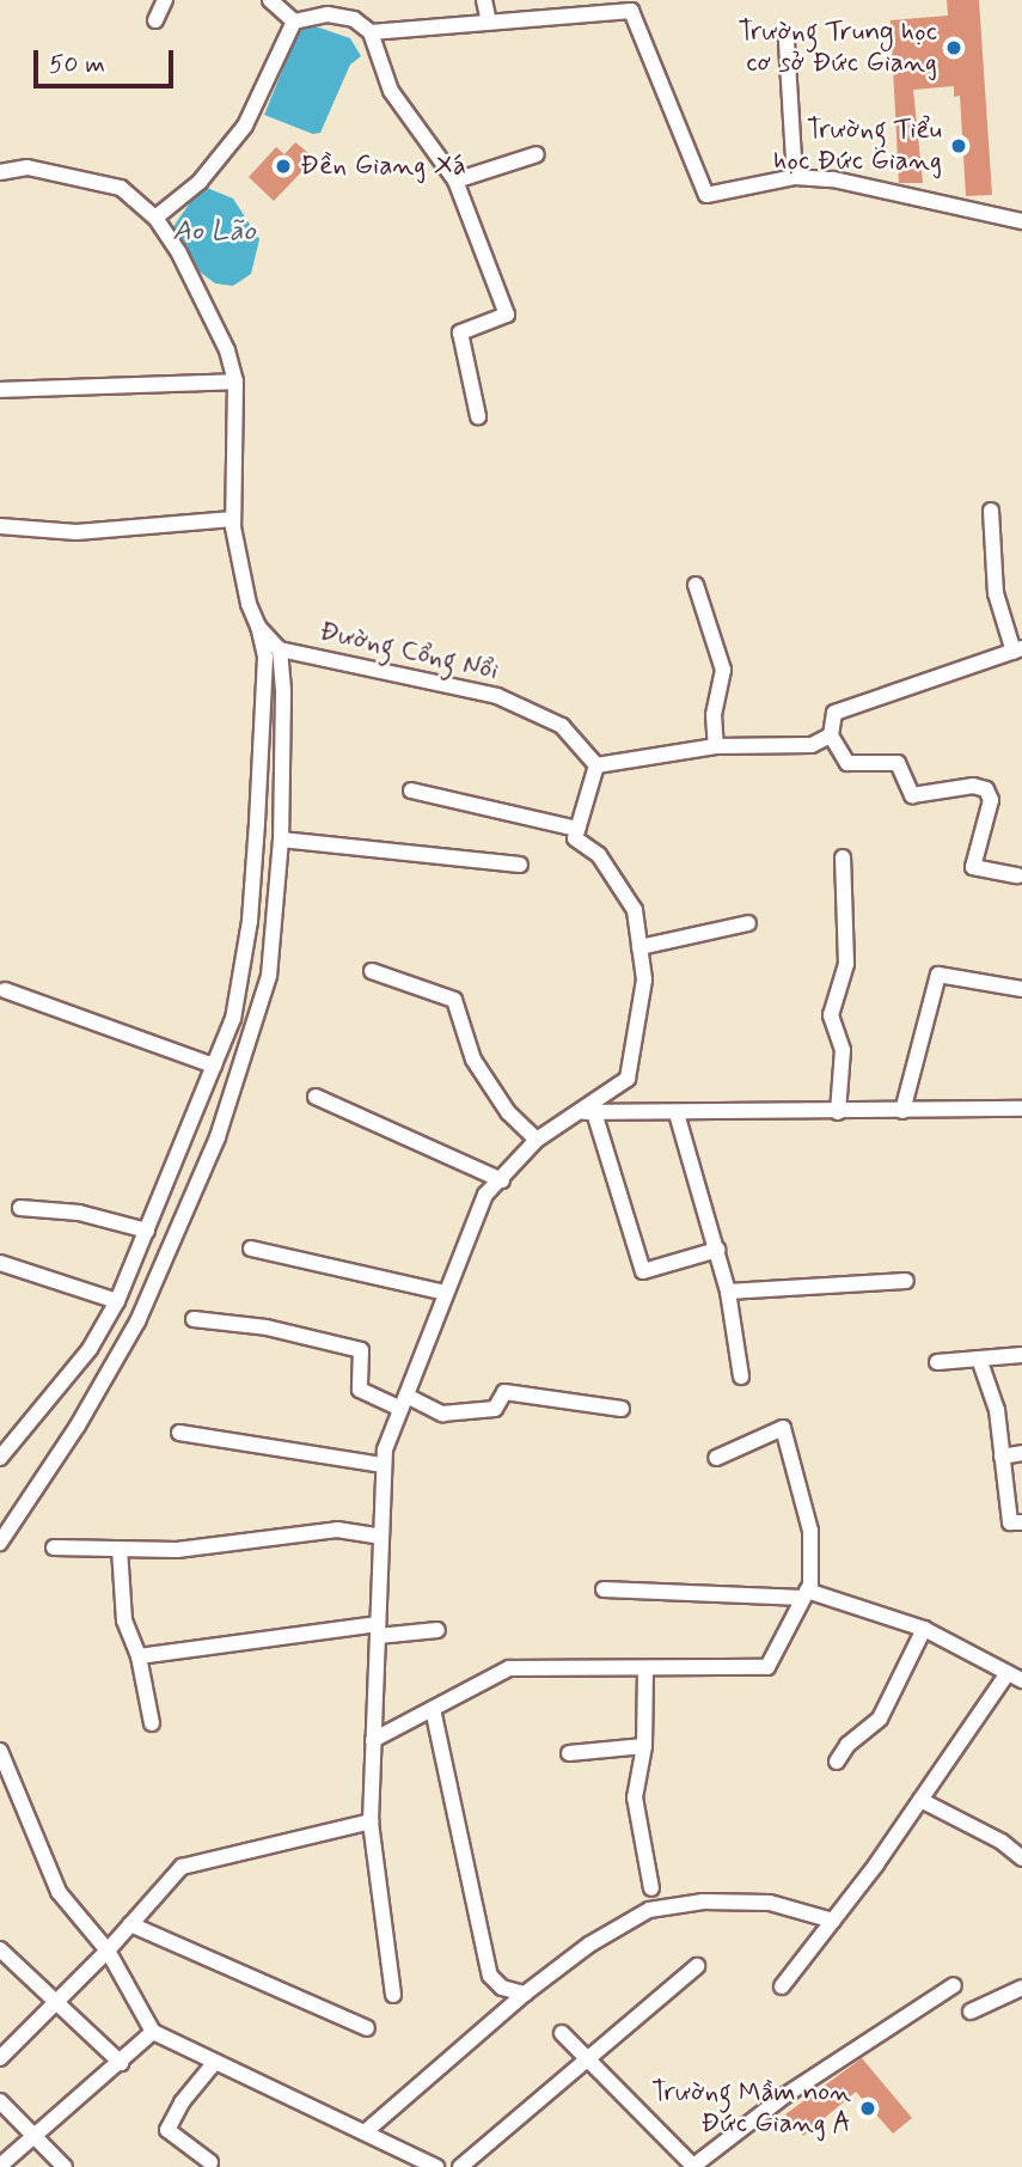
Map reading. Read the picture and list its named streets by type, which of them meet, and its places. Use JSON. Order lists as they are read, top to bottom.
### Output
{
  "streets": {
    "street": ["Đường Cổng Nổi"]
  },
  "water": ["Ao Lão"],
  "places": [
    "Trường Trung học cơ sở Đức Giang",
    "Trường Tiểu học Đức Giang",
    "Đền Giang Xá",
    "Trường Mầm non Đức Giang A"
  ],
  "scale_bar": "50 m"
}
